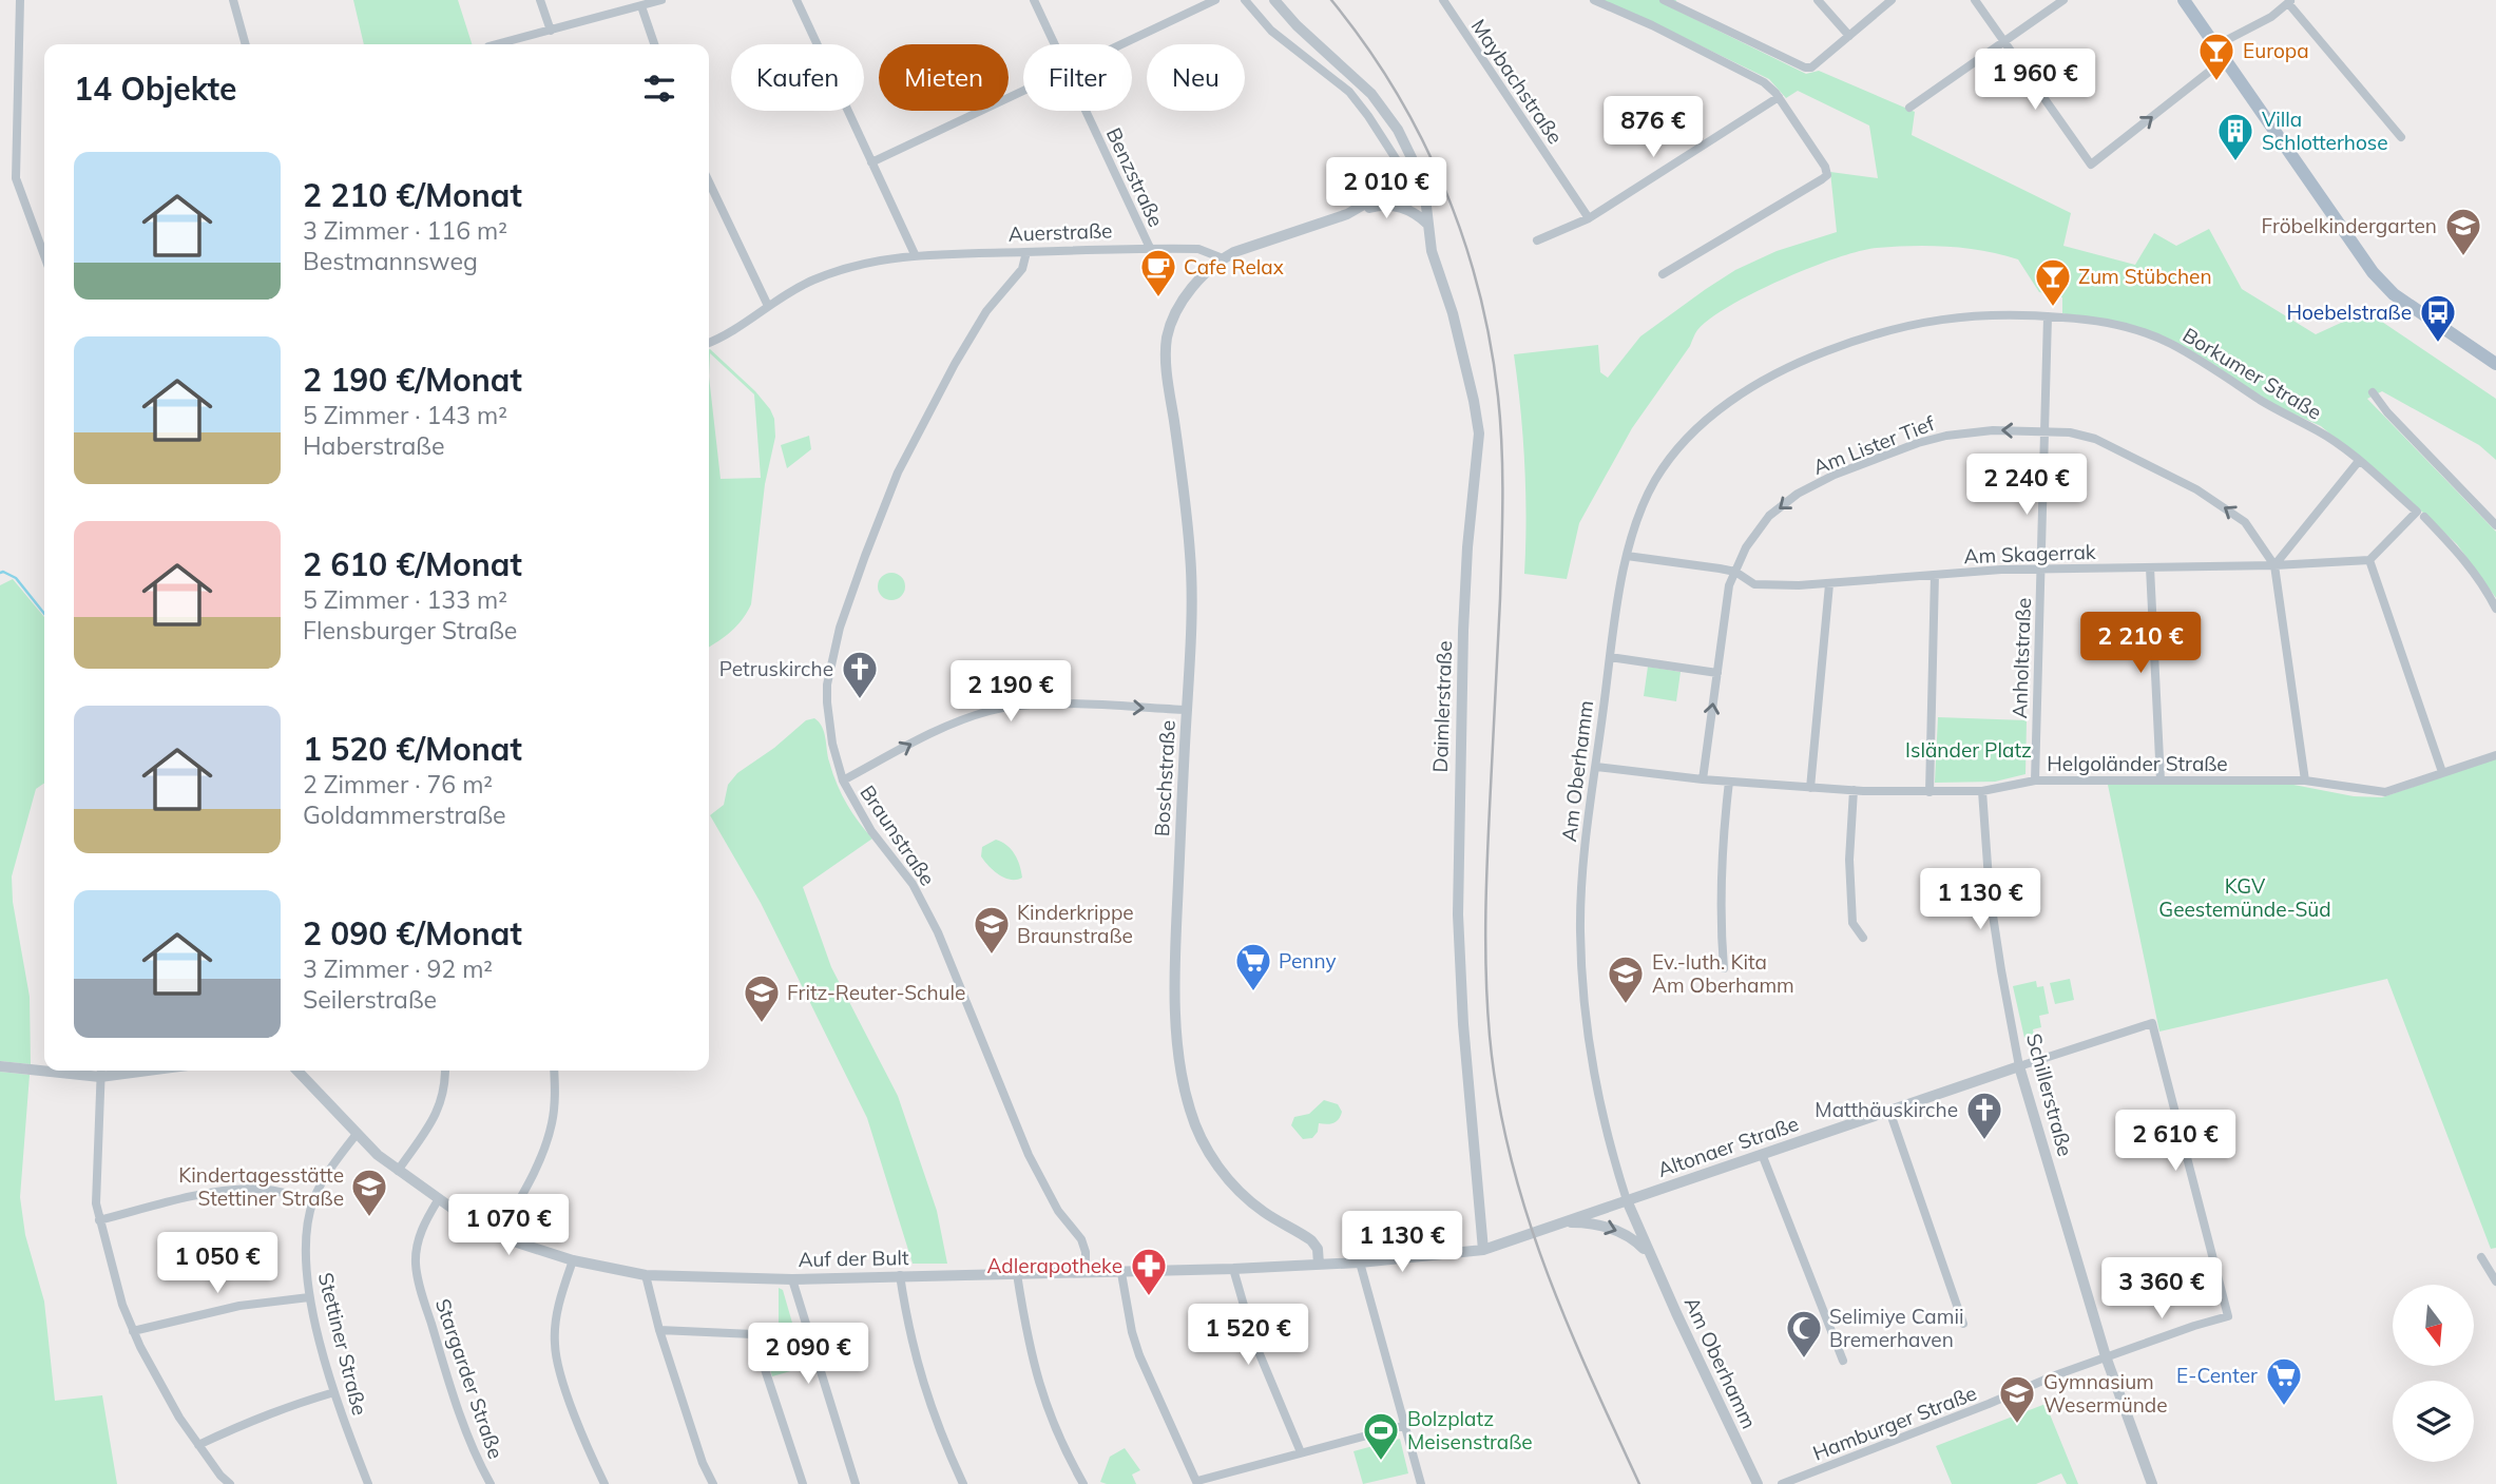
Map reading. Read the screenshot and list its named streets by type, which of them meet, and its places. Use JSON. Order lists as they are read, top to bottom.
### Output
{
  "streets": {
    "street": [
      "Maybachstraße",
      "Benzstraße",
      "Auerstraße",
      "Borkumer Straße",
      "Am Lister Tief",
      "Am Skagerrak",
      "Anholtstraße",
      "Daimlerstraße",
      "Helgoländer Straße",
      "Am Oberhamm",
      "Boschstraße",
      "Braunstraße",
      "Schillerstraße",
      "Altonaer Straße",
      "Auf der Bult",
      "Stettiner Straße",
      "Stargarder Straße",
      "Hamburger Straße"
    ]
  },
  "crossings": [
    ["Benzstraße", "Auerstraße"],
    ["Auerstraße", "Boschstraße"],
    ["Auerstraße", "Braunstraße"],
    ["Borkumer Straße", "Anholtstraße"],
    ["Borkumer Straße", "Am Oberhamm"],
    ["Am Lister Tief", "Am Skagerrak"],
    ["Am Lister Tief", "Anholtstraße"],
    ["Am Lister Tief", "Helgoländer Straße"],
    ["Am Skagerrak", "Anholtstraße"],
    ["Am Skagerrak", "Am Oberhamm"],
    ["Anholtstraße", "Helgoländer Straße"],
    ["Anholtstraße", "Am Oberhamm"],
    ["Daimlerstraße", "Altonaer Straße"],
    ["Daimlerstraße", "Auf der Bult"],
    ["Helgoländer Straße", "Am Oberhamm"],
    ["Helgoländer Straße", "Schillerstraße"],
    ["Am Oberhamm", "Altonaer Straße"],
    ["Boschstraße", "Auf der Bult"],
    ["Braunstraße", "Auf der Bult"],
    ["Schillerstraße", "Altonaer Straße"],
    ["Schillerstraße", "Hamburger Straße"],
    ["Altonaer Straße", "Auf der Bult"],
    ["Altonaer Straße", "Hamburger Straße"],
    ["Auf der Bult", "Stettiner Straße"],
    ["Auf der Bult", "Stargarder Straße"]
  ],
  "parks": ["Isländer Platz", "KGV Geestemünde-Süd"],
  "places": {
    "bar": ["Europa", "Zum Stübchen"],
    "building": ["Villa Schlotterhose"],
    "school or university": [
      "Fröbelkindergarten",
      "Kinderkrippe Braunstraße",
      "Ev.-luth. Kita Am Oberhamm",
      "Fritz-Reuter-Schule",
      "Kindertagesstätte Stettiner Straße",
      "Gymnasium Wesermünde"
    ],
    "cafe": ["Cafe Relax"],
    "bus stop": ["Hoebelstraße"],
    "church": ["Petruskirche", "Matthäuskirche"],
    "supermarket": ["Penny", "E-Center"],
    "pharmacy": ["Adlerapotheke"],
    "mosque": ["Selimiye Camii Bremerhaven"],
    "sports": ["Bolzplatz Meisenstraße"]
  },
  "north": "bottom",
  "page": {
    "chip": [
      "Kaufen",
      "Mieten",
      "Filter",
      "Neu"
    ],
    "heading": "14 Objekte",
    "price": [
      "1 960 €",
      "876 €",
      "2 010 €",
      "2 240 €",
      "2 210 €",
      "2 190 €",
      "1 130 €",
      "2 610 €",
      "1 070 €",
      "1 130 €",
      "1 050 €",
      "3 360 €",
      "1 520 €",
      "2 090 €"
    ],
    "list": [
      {
        "name": "2 210 €/Monat",
        "note": "3 Zimmer · 116 m² · Bestmannsweg"
      },
      {
        "name": "2 190 €/Monat",
        "note": "5 Zimmer · 143 m² · Haberstraße"
      },
      {
        "name": "2 610 €/Monat",
        "note": "5 Zimmer · 133 m² · Flensburger Straße"
      },
      {
        "name": "1 520 €/Monat",
        "note": "2 Zimmer · 76 m² · Goldammerstraße"
      },
      {
        "name": "2 090 €/Monat",
        "note": "3 Zimmer · 92 m² · Seilerstraße"
      }
    ]
  }
}
